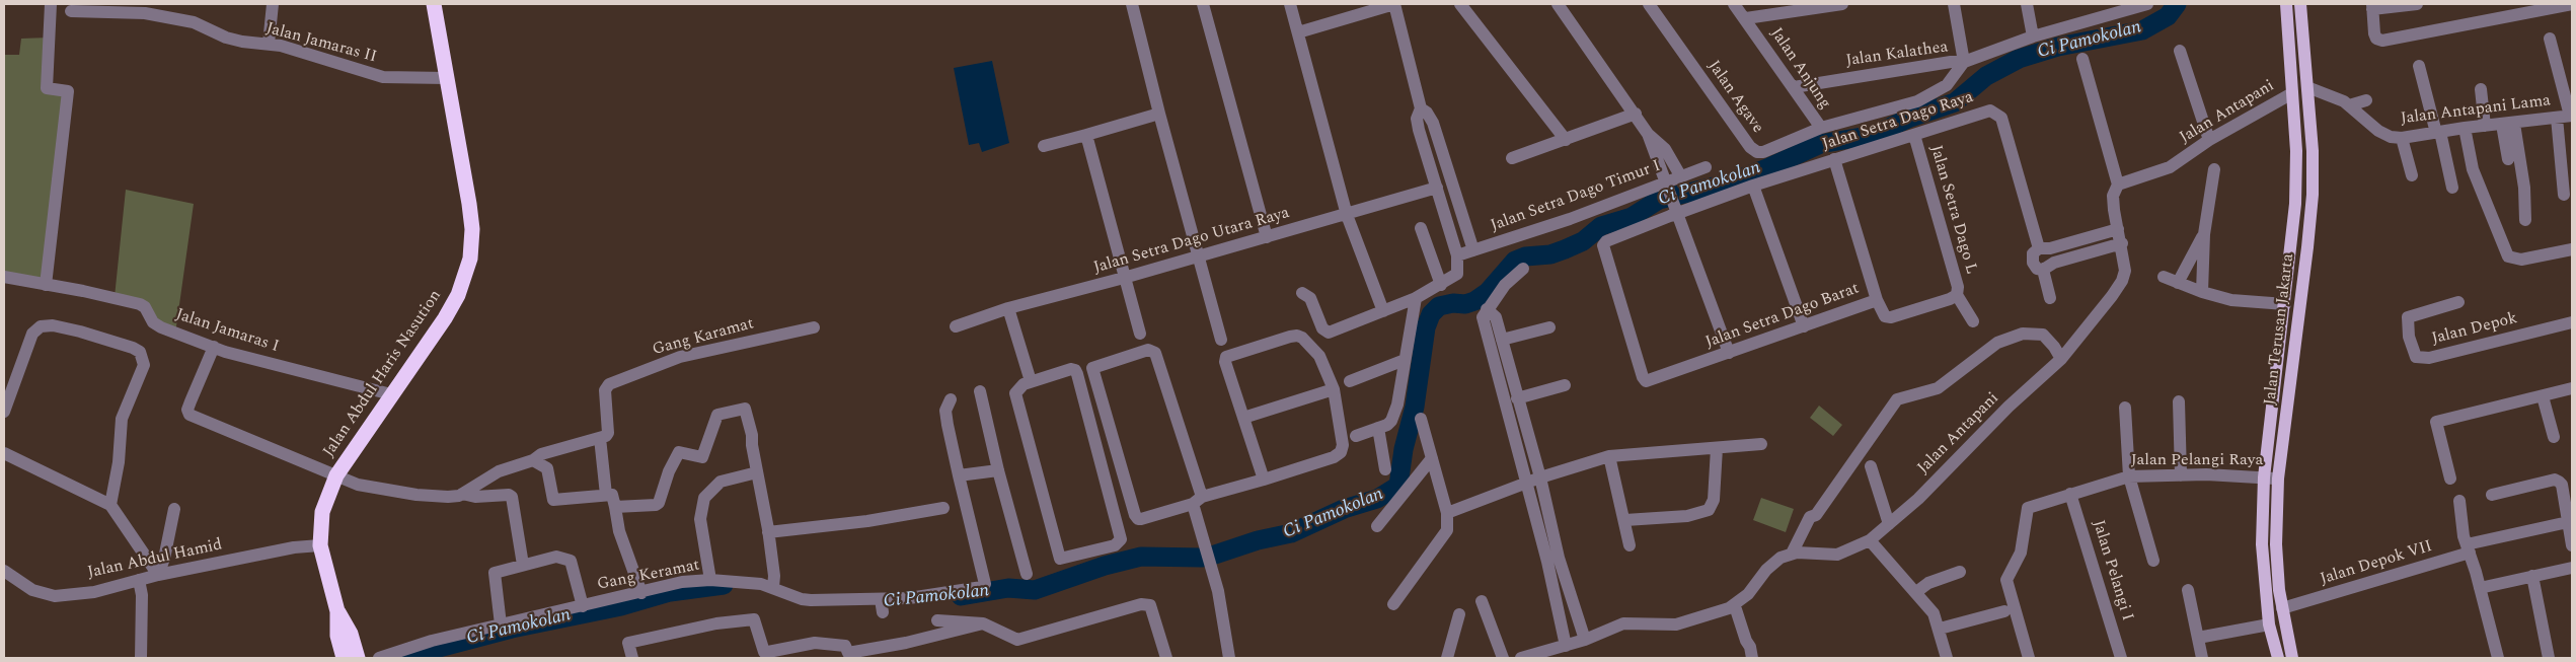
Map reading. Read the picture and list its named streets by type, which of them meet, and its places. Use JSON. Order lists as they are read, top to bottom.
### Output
{
  "streets": {
    "highway": ["Jalan Abdul Haris Nasution"],
    "main road": ["Jalan Terusan Jakarta"],
    "street": [
      "Jalan Jamaras II",
      "Jalan Kalathea",
      "Jalan Anjung",
      "Jalan Agave",
      "Jalan Antapani Lama",
      "Jalan Antapani",
      "Jalan Setra Dago Raya",
      "Jalan Setra Dago Timur I",
      "Jalan Setra Dago L",
      "Jalan Setra Dago Utara Raya",
      "Jalan Setra Dago Barat",
      "Jalan Depok",
      "Jalan Jamaras I",
      "Gang Karamat",
      "Jalan Pelangi Raya",
      "Jalan Abdul Hamid",
      "Jalan Depok VII",
      "Jalan Pelangi I",
      "Gang Keramat"
    ]
  },
  "crossings": [
    ["Jalan Jamaras II", "Jalan Abdul Haris Nasution"],
    ["Jalan Kalathea", "Jalan Anjung"],
    ["Jalan Kalathea", "Jalan Agave"],
    ["Jalan Anjung", "Jalan Agave"],
    ["Jalan Antapani Lama", "Jalan Terusan Jakarta"],
    ["Jalan Antapani", "Jalan Terusan Jakarta"],
    ["Jalan Setra Dago Raya", "Jalan Setra Dago L"],
    ["Jalan Setra Dago Raya", "Jalan Setra Dago Barat"],
    ["Jalan Setra Dago L", "Jalan Setra Dago Barat"],
    ["Jalan Terusan Jakarta", "Jalan Pelangi Raya"],
    ["Jalan Terusan Jakarta", "Jalan Depok VII"],
    ["Jalan Jamaras I", "Jalan Abdul Haris Nasution"],
    ["Jalan Abdul Haris Nasution", "Jalan Abdul Hamid"],
    ["Jalan Pelangi Raya", "Jalan Pelangi I"]
  ],
  "water": ["Ci Pamokolan"]
}
